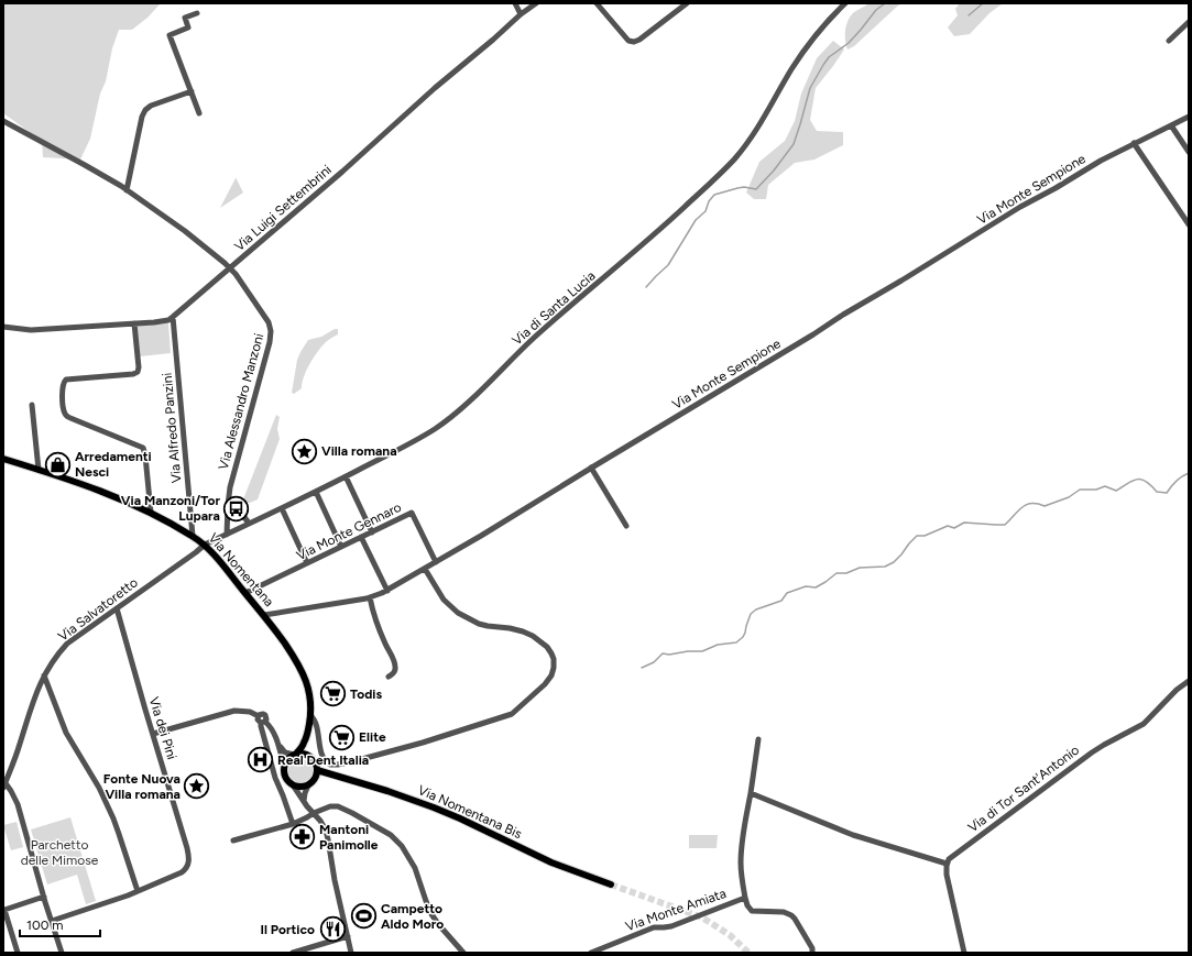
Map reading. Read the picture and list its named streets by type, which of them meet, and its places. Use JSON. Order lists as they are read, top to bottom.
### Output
{
  "streets": {
    "main road": ["Via Nomentana", "Via Nomentana Bis"],
    "street": [
      "Via Monte Sempione",
      "Via Luigi Settembrini",
      "Via di Santa Lucia",
      "Via Alessandro Manzoni",
      "Via Alfredo Panzini",
      "Via Monte Gennaro",
      "Via Salvatoretto",
      "Via dei Pini",
      "Via di Tor Sant'Antonio",
      "Via Monte Amiata"
    ]
  },
  "crossings": [
    ["Via Monte Sempione", "Via Monte Gennaro"],
    ["Via Monte Sempione", "Via Nomentana"],
    ["Via Luigi Settembrini", "Via Alessandro Manzoni"],
    ["Via Luigi Settembrini", "Via Alfredo Panzini"],
    ["Via di Santa Lucia", "Via Alessandro Manzoni"],
    ["Via di Santa Lucia", "Via Nomentana"],
    ["Via di Santa Lucia", "Via Salvatoretto"],
    ["Via Alfredo Panzini", "Via Nomentana"],
    ["Via Monte Gennaro", "Via Nomentana"],
    ["Via Nomentana", "Via Salvatoretto"],
    ["Via Nomentana", "Via Nomentana Bis"],
    ["Via Salvatoretto", "Via dei Pini"]
  ],
  "parks": ["Parchetto delle Mimose"],
  "places": {
    "place": ["Villa romana", "Fonte Nuova Villa romana"],
    "shop": ["Arredamenti Nesci"],
    "bus stop": ["Via Manzoni/Tor Lupara"],
    "supermarket": ["Todis", "Elite"],
    "hospital": ["Real Dent Italia"],
    "pharmacy": ["Mantoni Panimolle"],
    "sports": ["Campetto Aldo Moro"],
    "restaurant": ["Il Portico"]
  },
  "scale_bar": "100 m"
}
